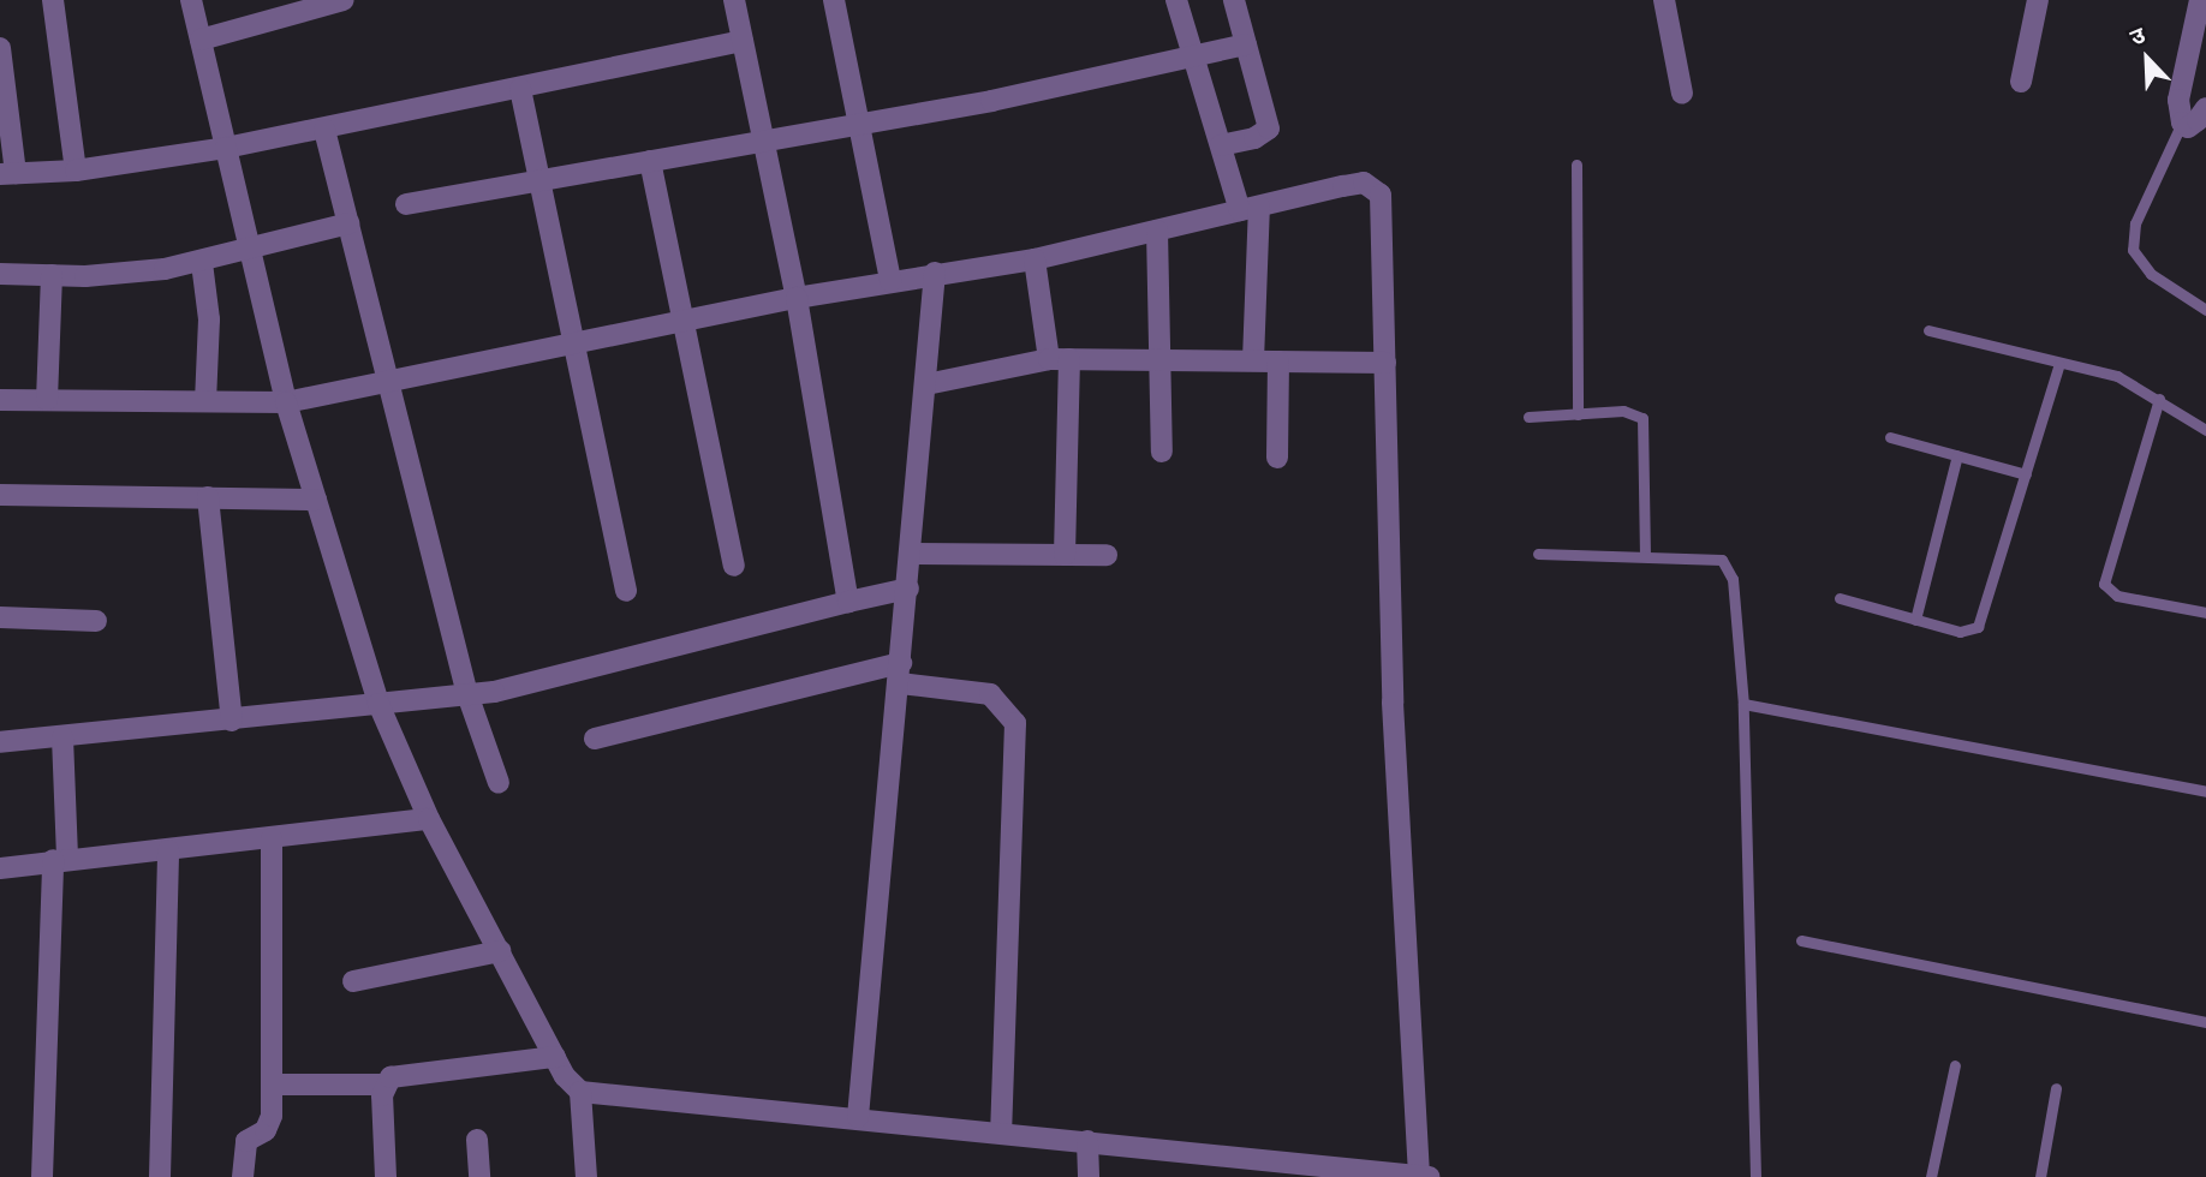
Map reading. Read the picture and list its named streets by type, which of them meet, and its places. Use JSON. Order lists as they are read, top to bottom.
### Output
{
  "north": "top left"
}
